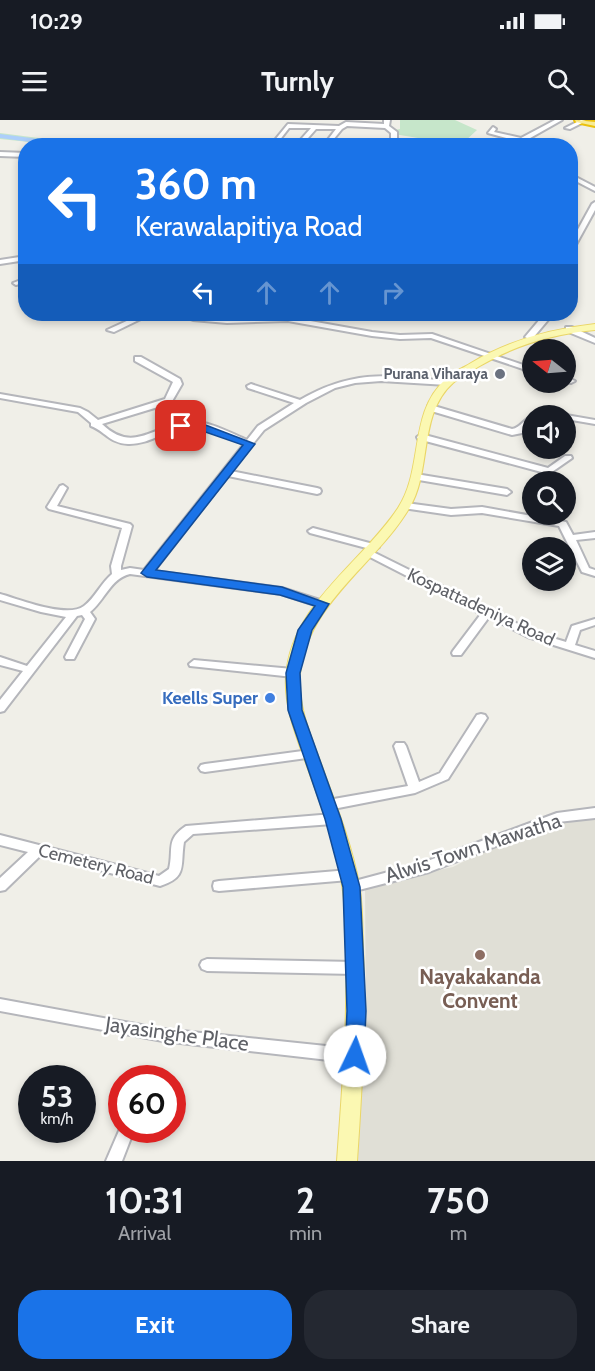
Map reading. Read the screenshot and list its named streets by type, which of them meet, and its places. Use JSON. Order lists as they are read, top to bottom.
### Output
{
  "streets": {
    "street": [
      "Kospattadeniya Road",
      "Alwis Town Mawatha",
      "Cemetery Road",
      "Jayasinghe Place"
    ]
  },
  "places": ["Purana Viharaya", "Keells Super", "Nayakakanda Convent"],
  "north": "left",
  "page": {
    "status": "10:29",
    "header": "Turnly",
    "turn": ["360 m", "Kerawalapitiya Road"],
    "speed": "53 km/h",
    "limit": "60",
    "eta": [
      "10:31",
      "Arrival",
      "2",
      "min",
      "750",
      "m"
    ],
    "buttons": ["Exit", "Share"]
  }
}
